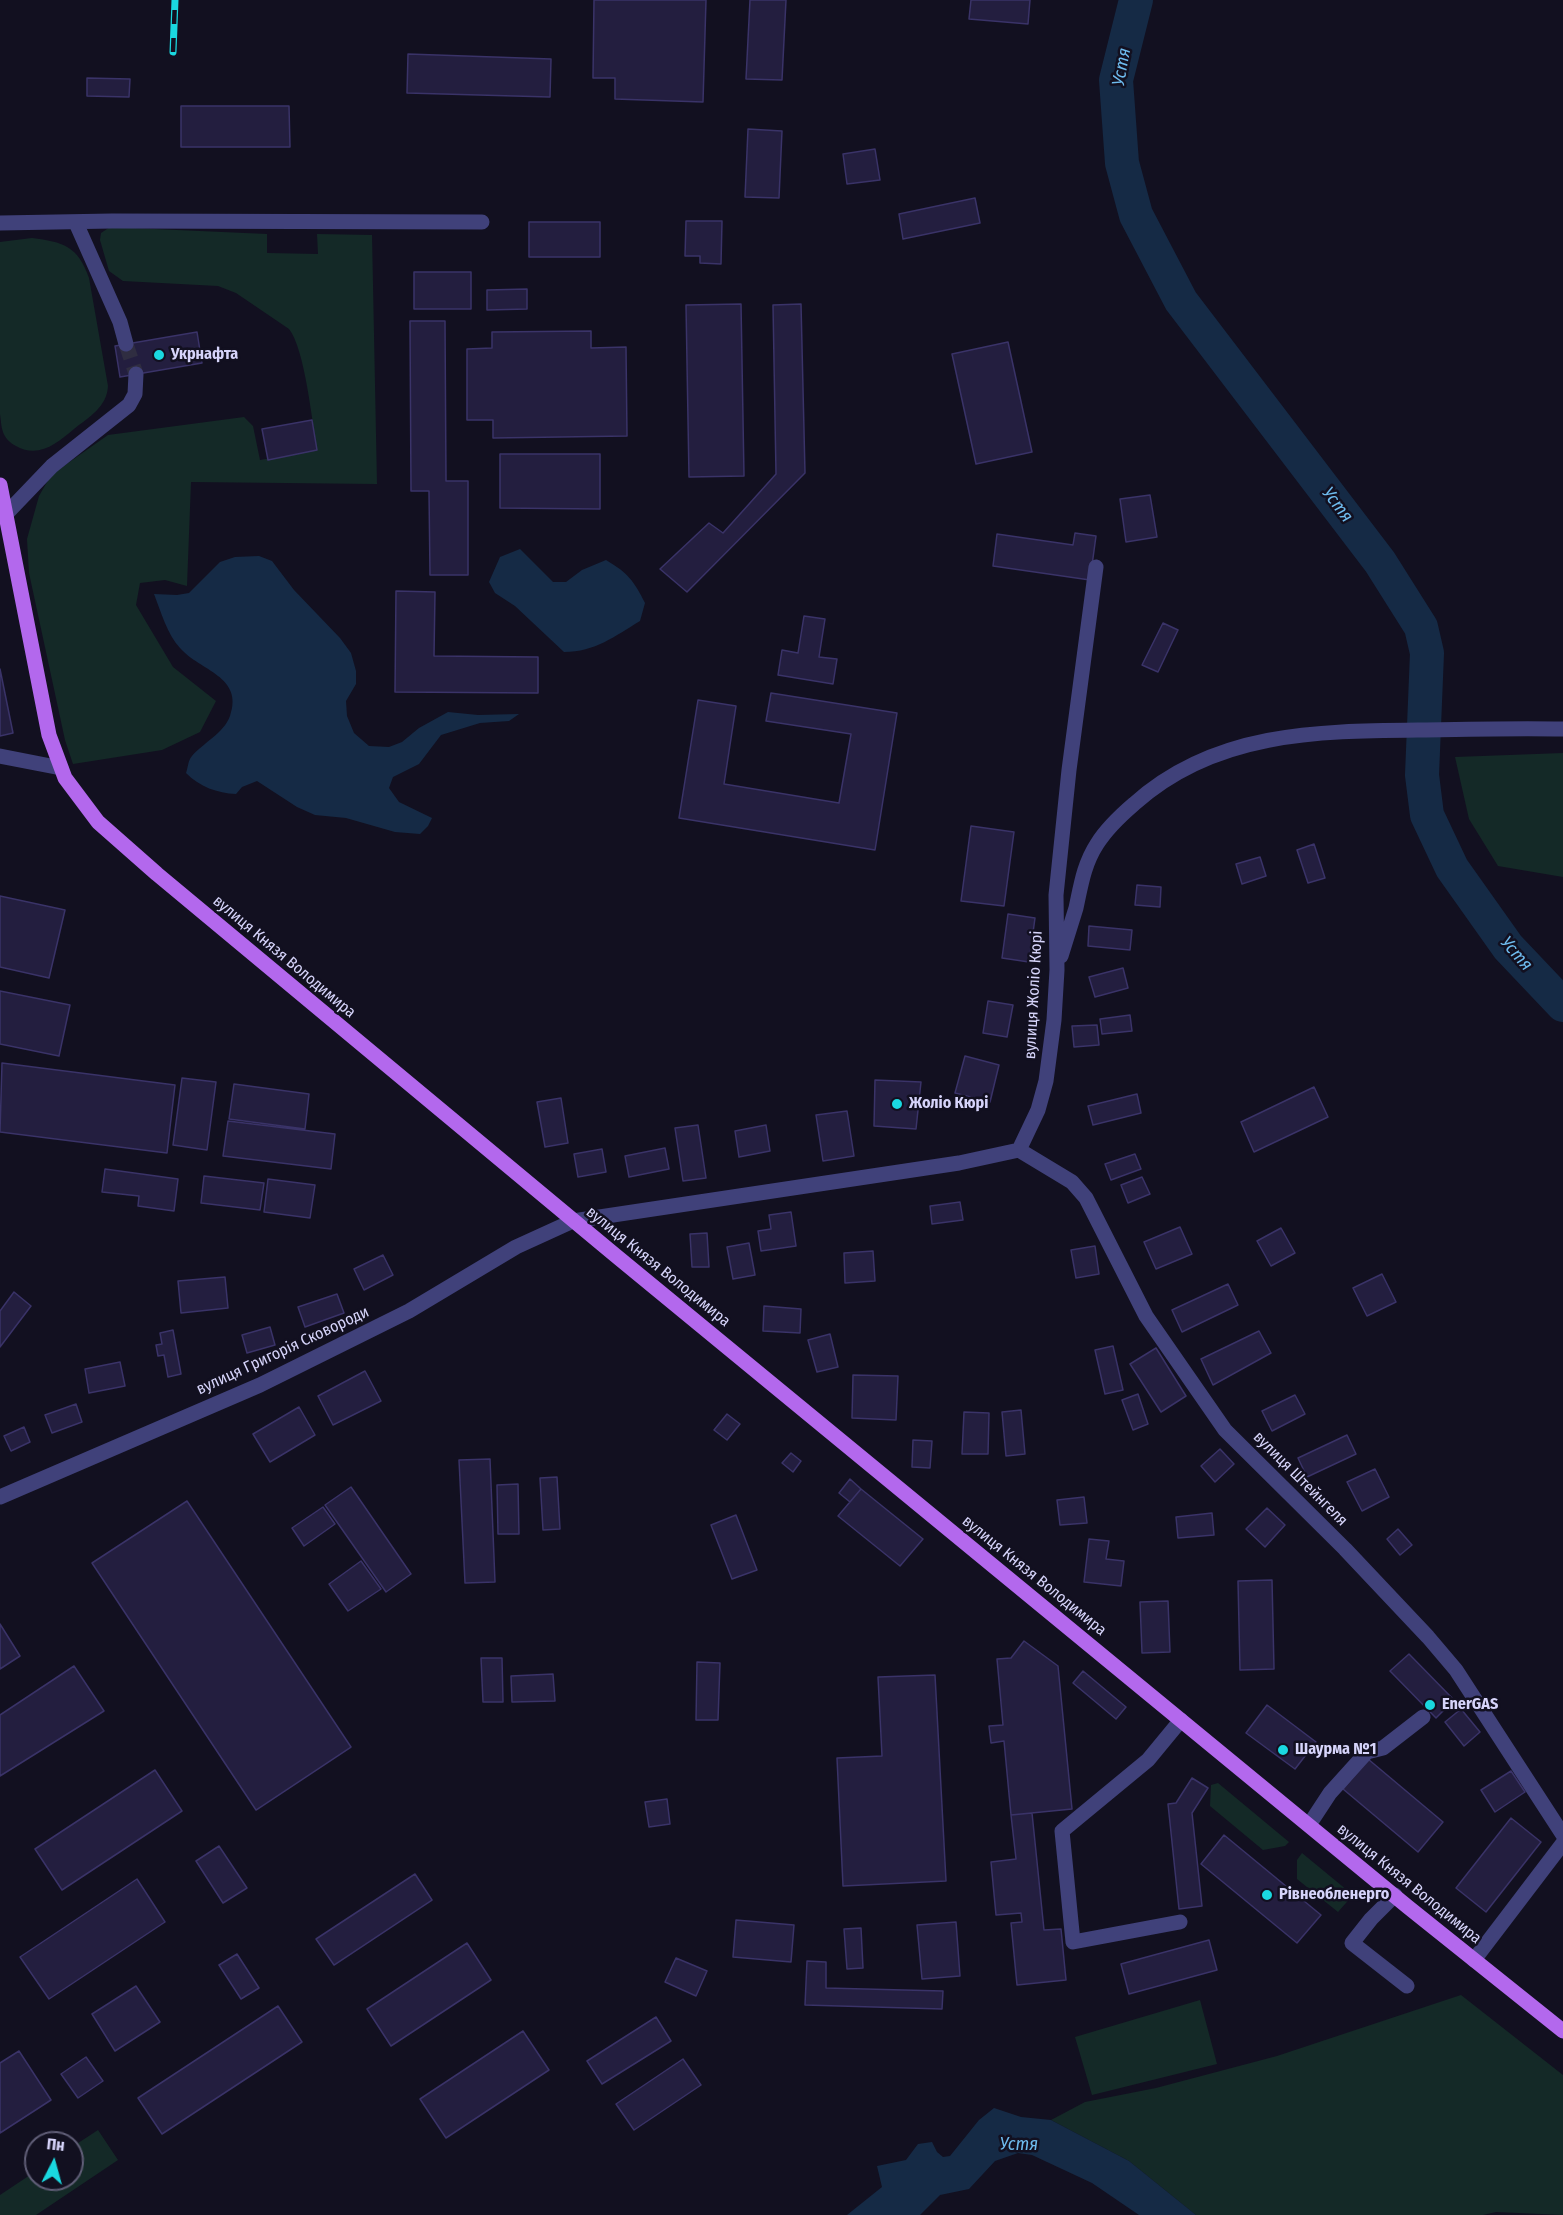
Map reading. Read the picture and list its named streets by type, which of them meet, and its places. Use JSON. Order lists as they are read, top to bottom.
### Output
{
  "streets": {
    "main road": ["вулиця Князя Володимира"],
    "street": ["вулиця Жоліо Кюрі", "вулиця Григорія Сковороди", "вулиця Штейнгеля"]
  },
  "crossings": [
    ["вулиця Князя Володимира", "вулиця Григорія Сковороди"],
    ["вулиця Жоліо Кюрі", "вулиця Штейнгеля"]
  ],
  "water": ["Устя"],
  "places": [
    "Укрнафта",
    "Жоліо Кюрі",
    "EnerGAS",
    "Шаурма №1",
    "Рівнеобленерго"
  ],
  "north": "top"
}
